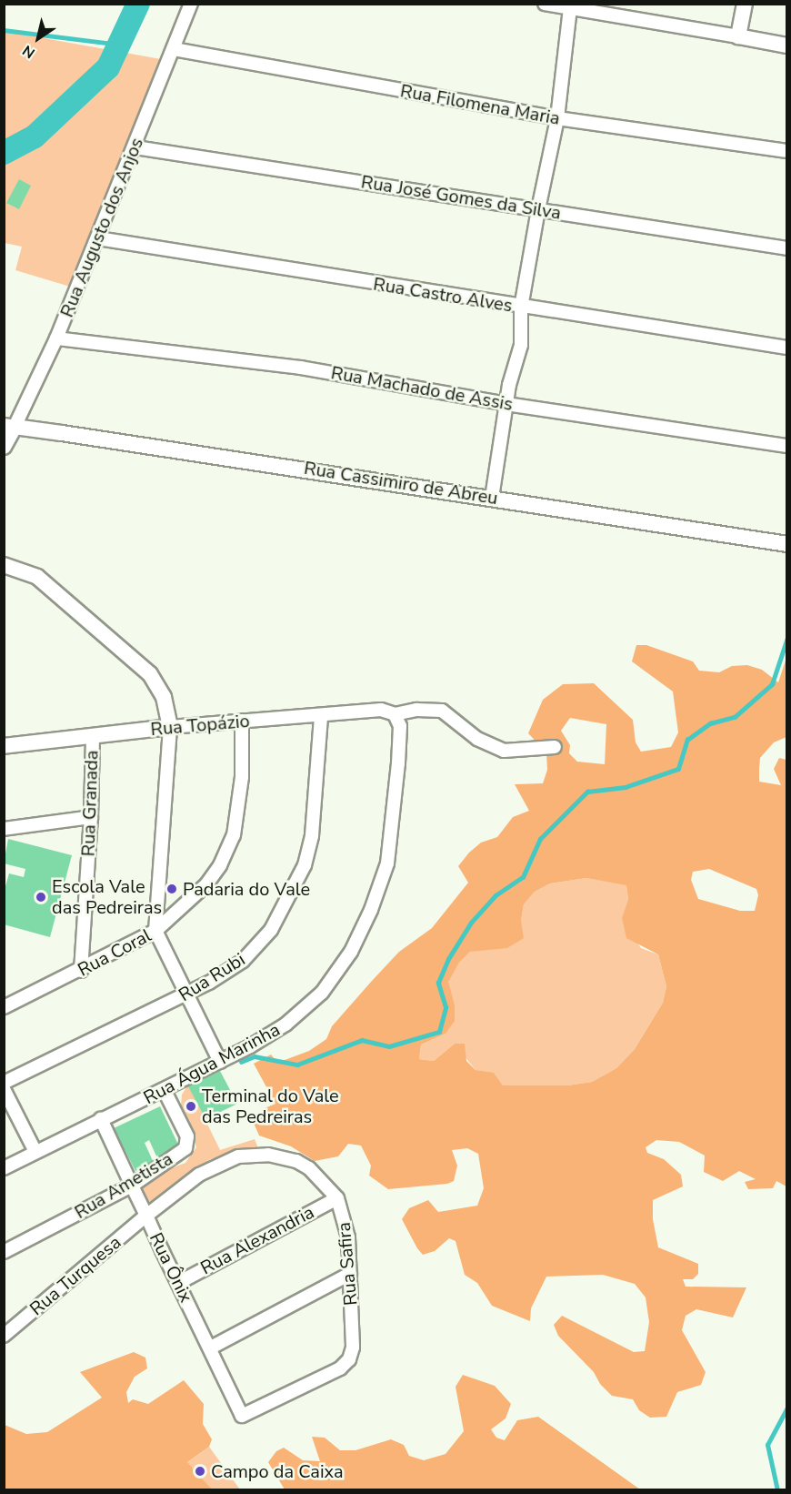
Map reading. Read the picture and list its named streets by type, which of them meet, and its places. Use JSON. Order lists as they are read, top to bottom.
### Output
{
  "streets": {
    "street": [
      "Rua Filomena Maria",
      "Rua José Gomes da Silva",
      "Rua Augusto dos Anjos",
      "Rua Castro Alves",
      "Rua Machado de Assis",
      "Rua Cassimiro de Abreu",
      "Rua Topázio",
      "Rua Granada",
      "Rua Coral",
      "Rua Rubi",
      "Rua Água Marinha",
      "Rua Ametista",
      "Rua Alexandria",
      "Rua Safira",
      "Rua Ônix",
      "Rua Turquesa"
    ]
  },
  "crossings": [
    ["Rua Filomena Maria", "Rua Augusto dos Anjos"],
    ["Rua José Gomes da Silva", "Rua Augusto dos Anjos"],
    ["Rua Augusto dos Anjos", "Rua Castro Alves"],
    ["Rua Augusto dos Anjos", "Rua Machado de Assis"],
    ["Rua Augusto dos Anjos", "Rua Cassimiro de Abreu"],
    ["Rua Topázio", "Rua Granada"],
    ["Rua Topázio", "Rua Coral"],
    ["Rua Topázio", "Rua Rubi"],
    ["Rua Topázio", "Rua Água Marinha"],
    ["Rua Granada", "Rua Coral"],
    ["Rua Água Marinha", "Rua Ametista"],
    ["Rua Água Marinha", "Rua Ônix"],
    ["Rua Ametista", "Rua Ônix"],
    ["Rua Alexandria", "Rua Safira"],
    ["Rua Alexandria", "Rua Ônix"],
    ["Rua Safira", "Rua Ônix"],
    ["Rua Safira", "Rua Turquesa"],
    ["Rua Ônix", "Rua Turquesa"]
  ],
  "places": [
    "Padaria do Vale",
    "Escola Vale das Pedreiras",
    "Terminal do Vale das Pedreiras",
    "Campo da Caixa"
  ],
  "north": "bottom left"
}
